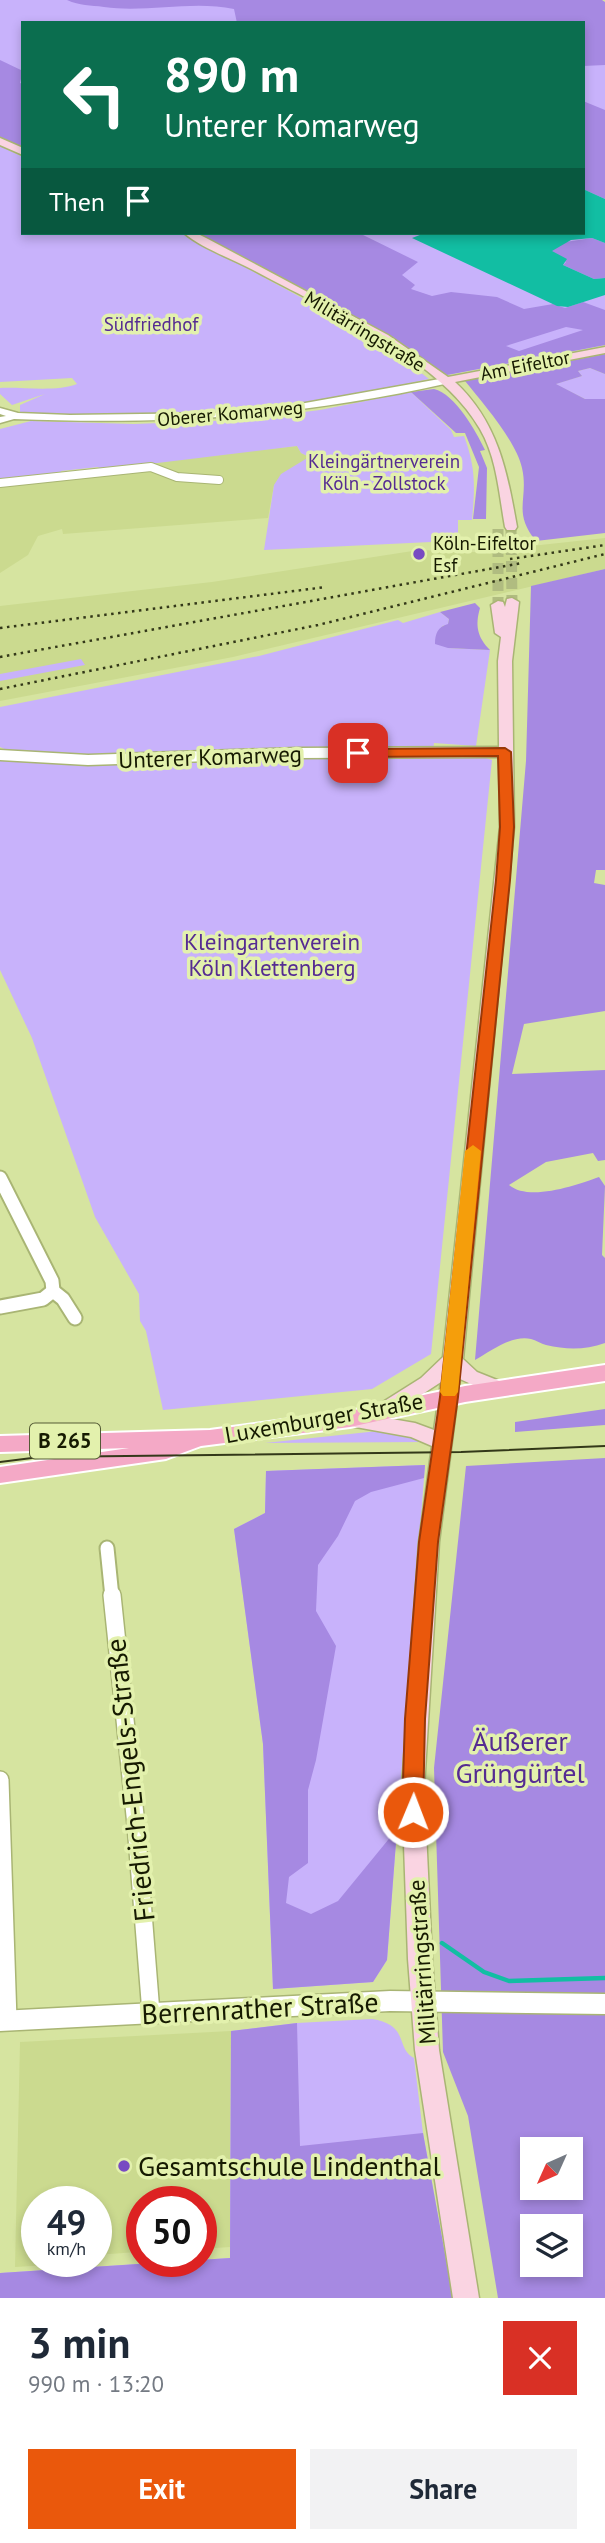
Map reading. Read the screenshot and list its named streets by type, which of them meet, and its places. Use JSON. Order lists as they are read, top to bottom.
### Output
{
  "streets": {
    "main road": [
      "Militärringstraße",
      "Am Eifeltor",
      "Luxemburger Straße",
      "B 265"
    ],
    "street": [
      "Oberer Komarweg",
      "Unterer Komarweg",
      "Friedrich-Engels-Straße",
      "Berrenrather Straße"
    ]
  },
  "crossings": [
    ["Militärringstraße", "Am Eifeltor"],
    ["Militärringstraße", "Oberer Komarweg"],
    ["Militärringstraße", "Unterer Komarweg"],
    ["Militärringstraße", "Luxemburger Straße"],
    ["Militärringstraße", "Berrenrather Straße"],
    ["Am Eifeltor", "Oberer Komarweg"],
    ["Friedrich-Engels-Straße", "Berrenrather Straße"]
  ],
  "parks": [
    "Südfriedhof",
    "Kleingärtnerverein Köln - Zollstock",
    "Kleingartenverein Köln Klettenberg",
    "Äußerer Grüngürtel"
  ],
  "places": ["Köln-Eifeltor Esf", "Gesamtschule Lindenthal"],
  "north": "bottom left",
  "page": {
    "turn": ["890 m", "Unterer Komarweg"],
    "then": "Then",
    "speed": "49 km/h",
    "limit": "50",
    "heading": ["3 min", "990 m · 13:20"],
    "buttons": ["Exit", "Share"]
  }
}
